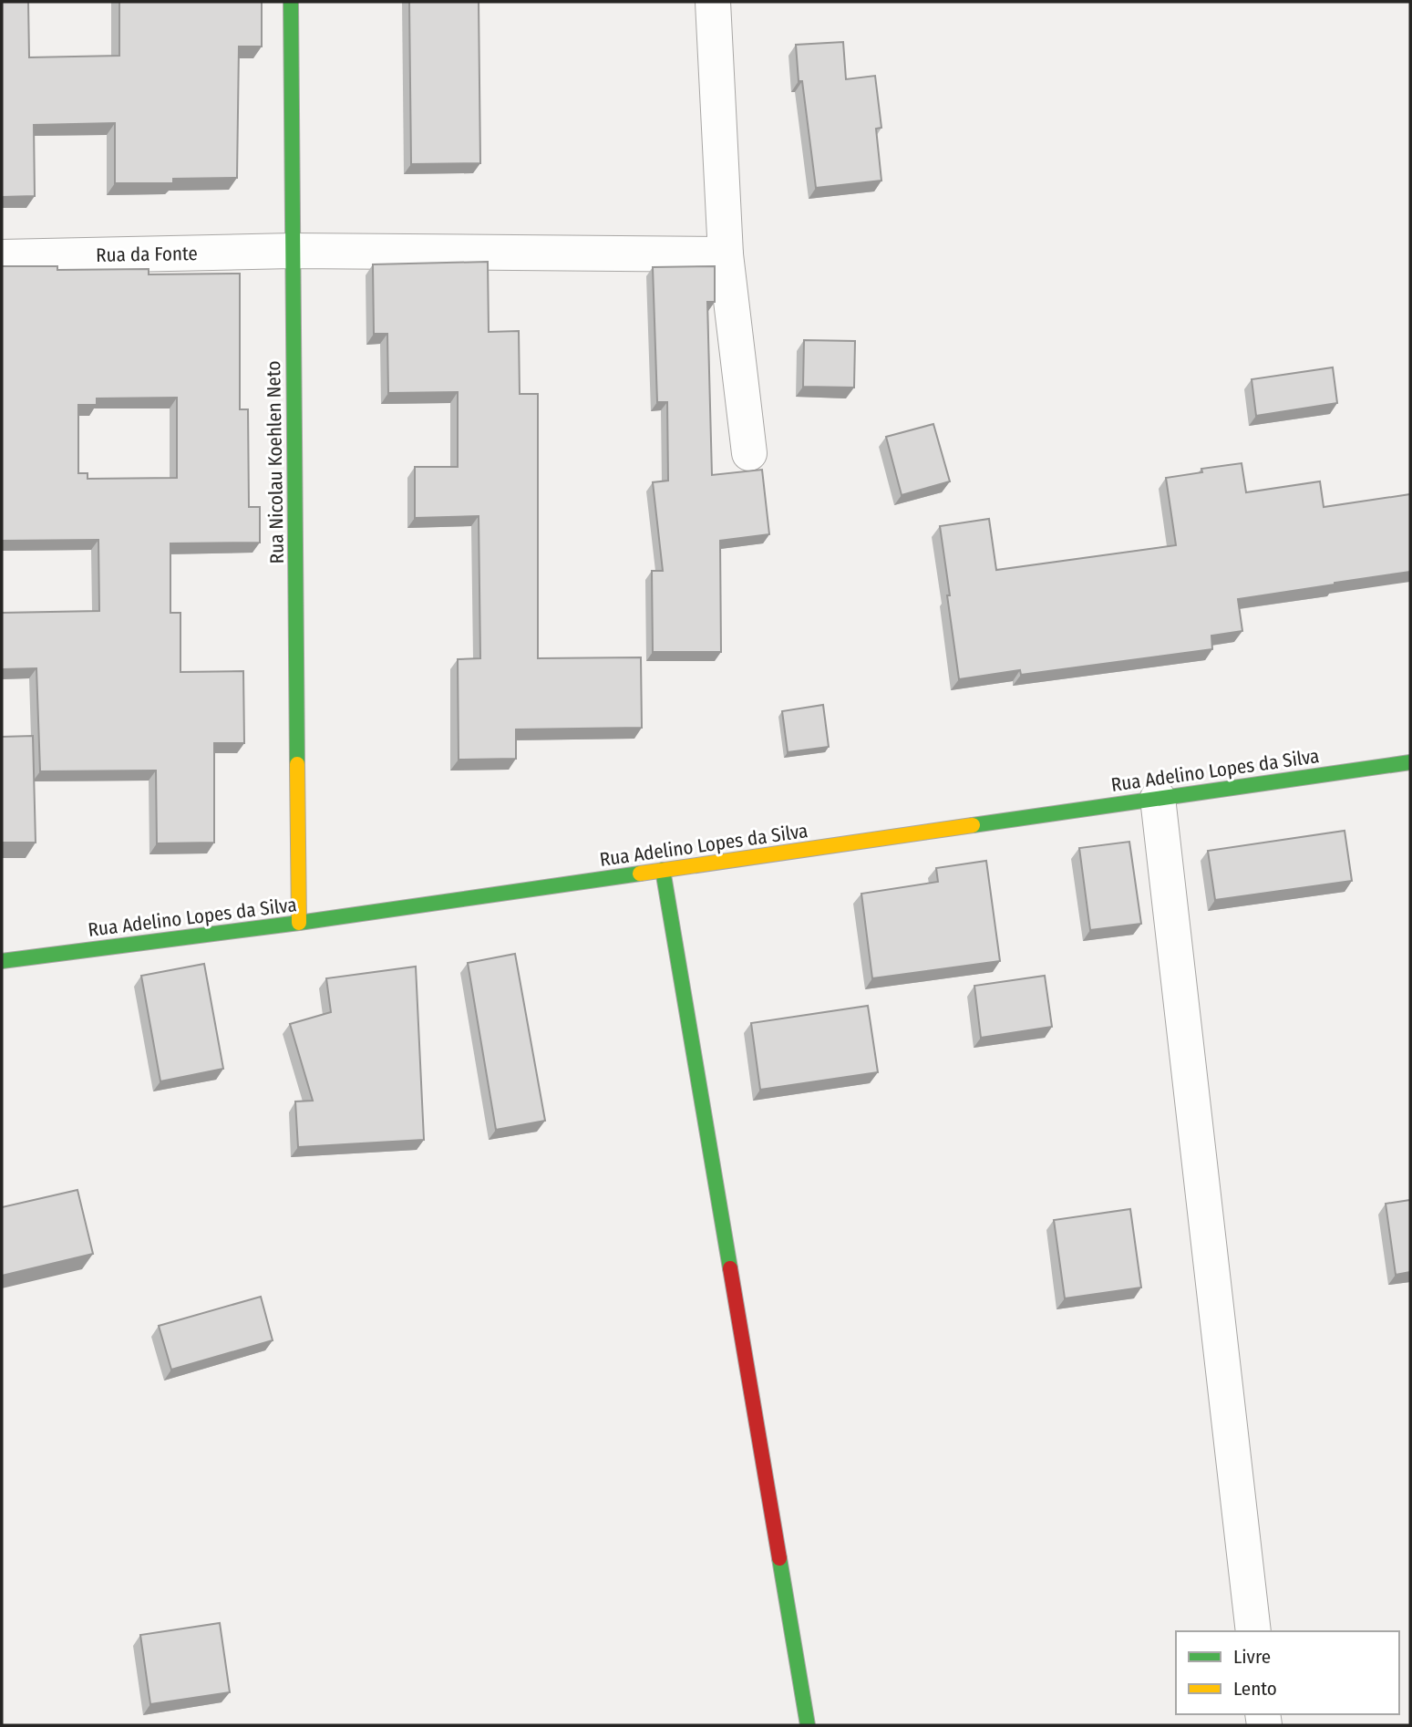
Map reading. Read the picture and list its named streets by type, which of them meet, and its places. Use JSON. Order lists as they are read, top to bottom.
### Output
{
  "streets": {
    "street": ["Rua da Fonte", "Rua Nicolau Koehlen Neto", "Rua Adelino Lopes da Silva"]
  },
  "crossings": [
    ["Rua da Fonte", "Rua Nicolau Koehlen Neto"],
    ["Rua Nicolau Koehlen Neto", "Rua Adelino Lopes da Silva"]
  ],
  "legend": ["Livre", "Lento"]
}
